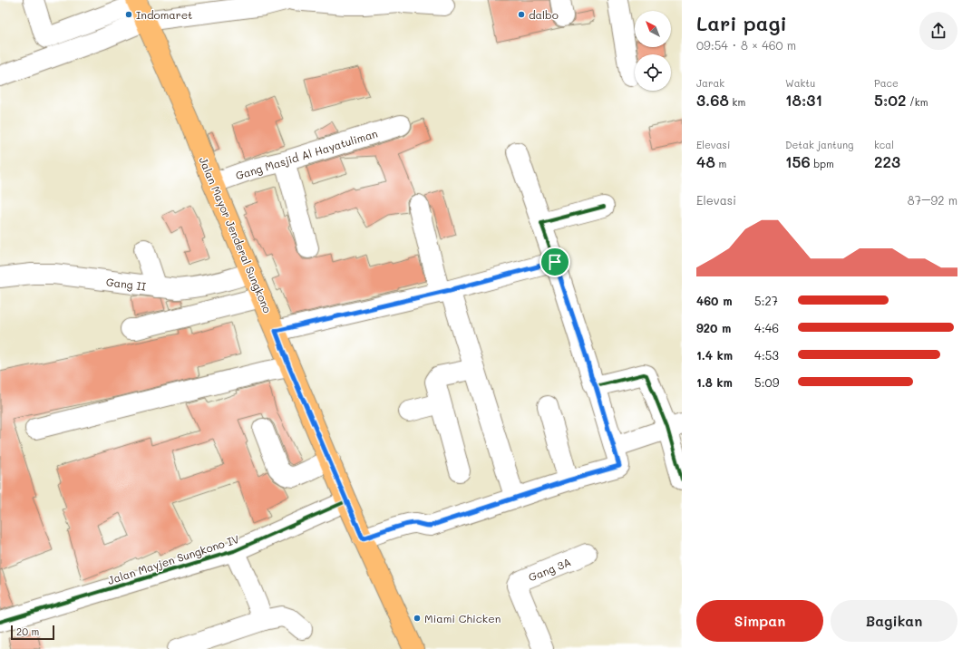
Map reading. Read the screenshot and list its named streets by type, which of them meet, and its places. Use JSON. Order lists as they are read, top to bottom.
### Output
{
  "streets": {
    "main road": ["Jalan Mayor Jenderal Sungkono"],
    "street": [
      "Gang Masjid Al Hayatuliman",
      "Gang II",
      "Jalan Mayjen Sungkono IV",
      "Gang 3A"
    ]
  },
  "crossings": [
    ["Gang Masjid Al Hayatuliman", "Jalan Mayor Jenderal Sungkono"],
    ["Jalan Mayor Jenderal Sungkono", "Gang II"],
    ["Jalan Mayor Jenderal Sungkono", "Jalan Mayjen Sungkono IV"]
  ],
  "places": ["Indomaret", "dalbo", "Miami Chicken"],
  "scale_bar": "20 m",
  "north": "top left",
  "page": {
    "heading": ["Lari pagi", "09:54 · 8 × 460 m"],
    "stats": [
      ["Jarak", "3.68 km"],
      ["Waktu", "18:31"],
      ["Pace", "5:02 /km"],
      ["Elevasi", "48 m"],
      ["Detak jantung", "156 bpm"],
      ["kcal", "223"]
    ],
    "chart": ["Elevasi", "87–92 m"],
    "list": [
      {
        "name": "460 m",
        "note": "5:27"
      },
      {
        "name": "920 m",
        "note": "4:46"
      },
      {
        "name": "1.4 km",
        "note": "4:53"
      },
      {
        "name": "1.8 km",
        "note": "5:09"
      }
    ],
    "buttons": ["Simpan", "Bagikan"],
    "scale": "20 m"
  }
}
